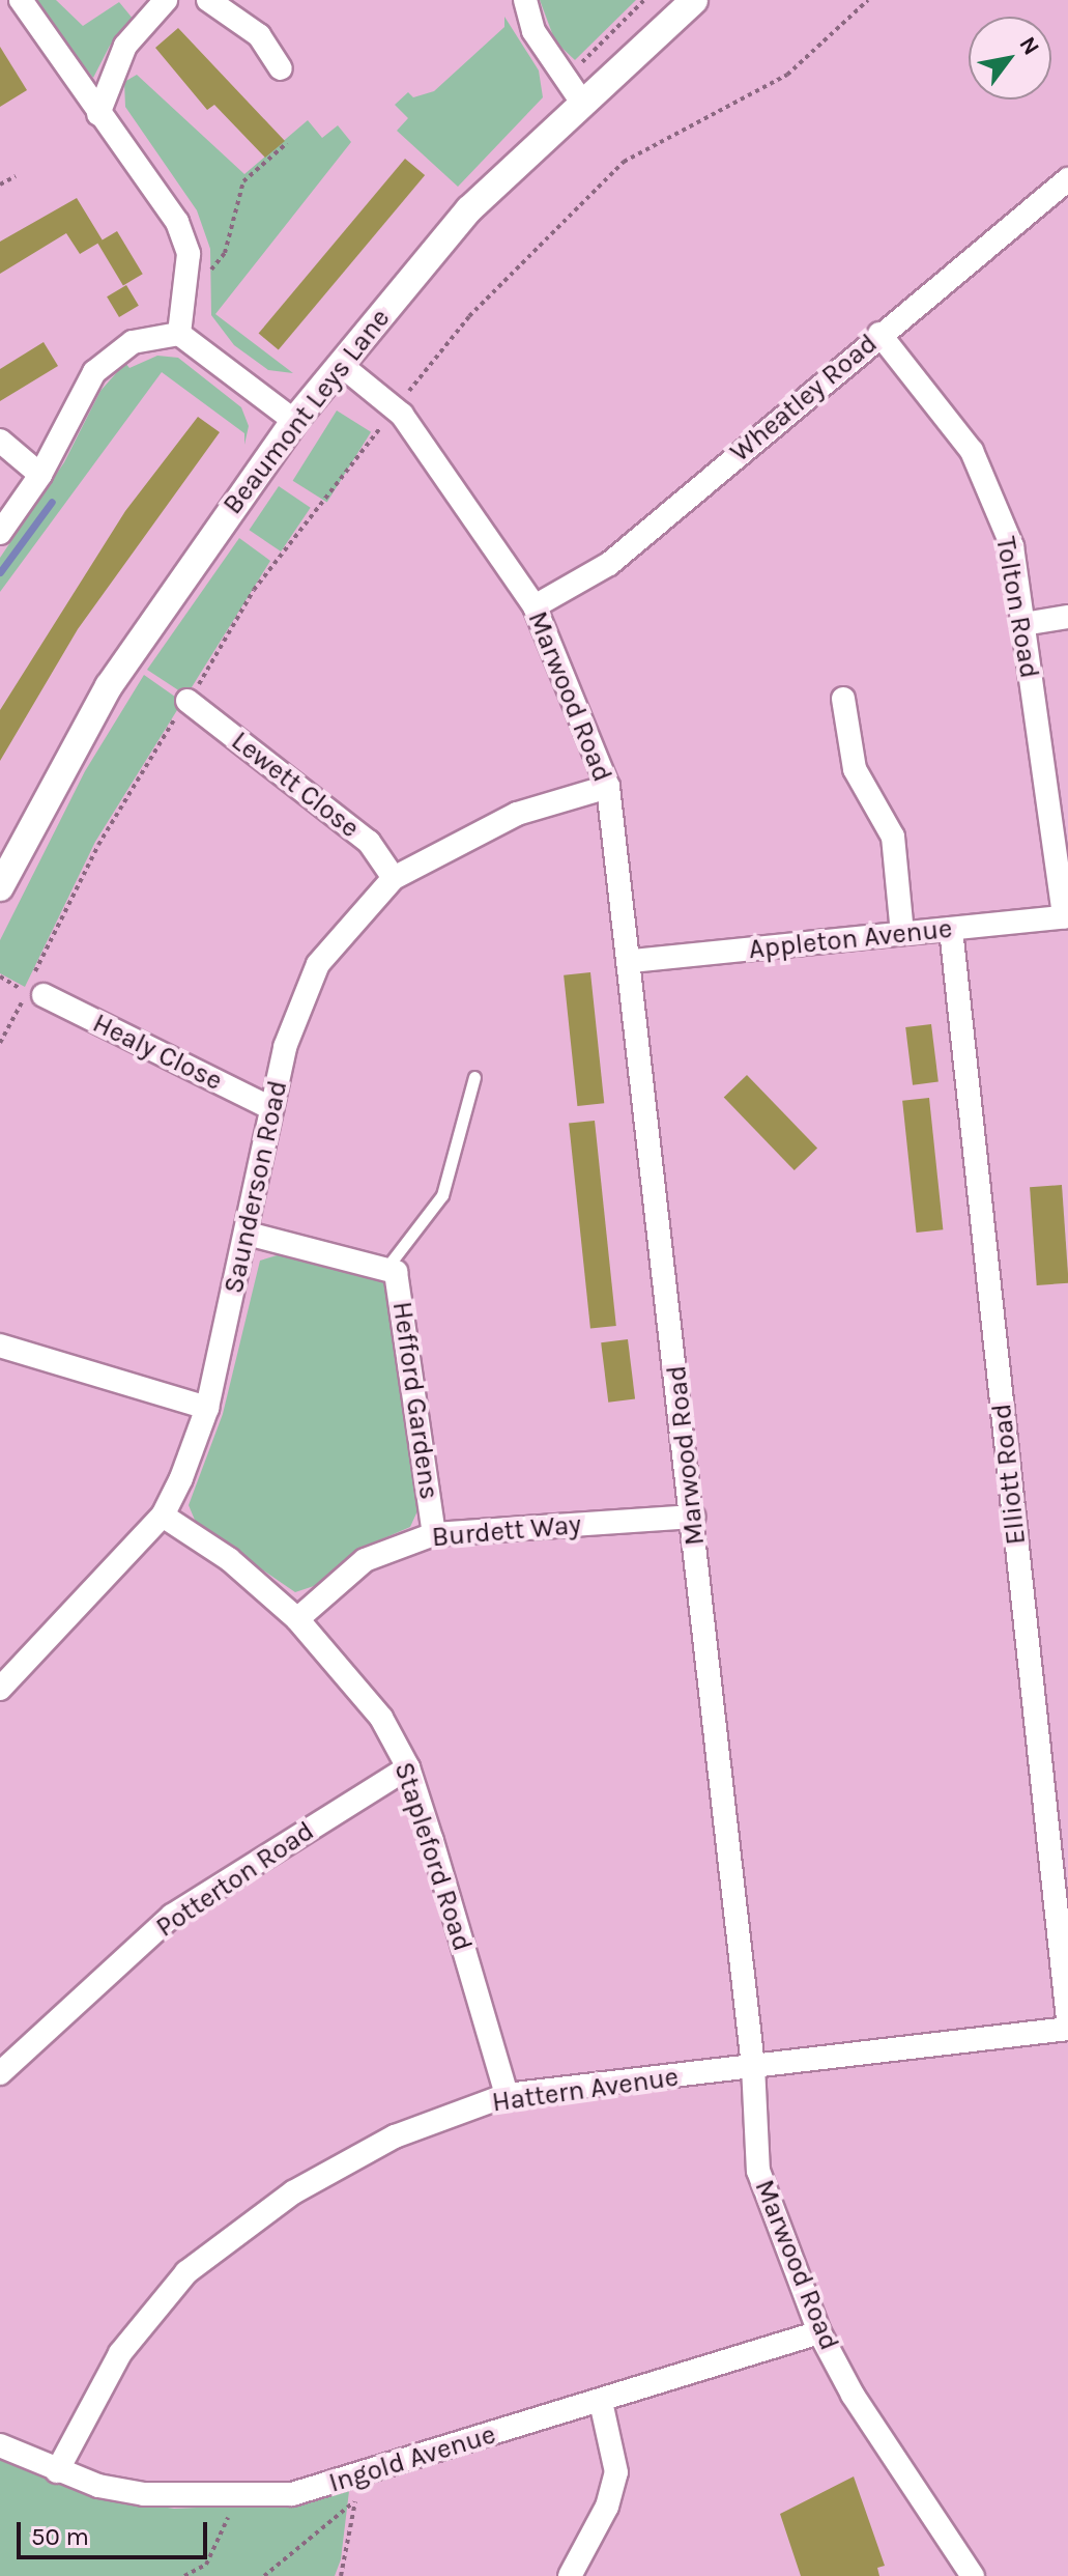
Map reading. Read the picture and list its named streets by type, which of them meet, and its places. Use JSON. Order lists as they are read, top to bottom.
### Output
{
  "streets": {
    "street": [
      "Wheatley Road",
      "Beaumont Leys Lane",
      "Tolton Road",
      "Marwood Road",
      "Lewett Close",
      "Appleton Avenue",
      "Healy Close",
      "Saunderson Road",
      "Hefford Gardens",
      "Elliott Road",
      "Burdett Way",
      "Stapleford Road",
      "Potterton Road",
      "Hattern Avenue",
      "Ingold Avenue"
    ]
  },
  "crossings": [
    ["Wheatley Road", "Tolton Road"],
    ["Wheatley Road", "Marwood Road"],
    ["Beaumont Leys Lane", "Marwood Road"],
    ["Tolton Road", "Appleton Avenue"],
    ["Marwood Road", "Appleton Avenue"],
    ["Marwood Road", "Saunderson Road"],
    ["Marwood Road", "Burdett Way"],
    ["Marwood Road", "Hattern Avenue"],
    ["Marwood Road", "Ingold Avenue"],
    ["Lewett Close", "Saunderson Road"],
    ["Appleton Avenue", "Elliott Road"],
    ["Healy Close", "Saunderson Road"],
    ["Saunderson Road", "Hefford Gardens"],
    ["Saunderson Road", "Stapleford Road"],
    ["Hefford Gardens", "Burdett Way"],
    ["Burdett Way", "Stapleford Road"],
    ["Stapleford Road", "Potterton Road"],
    ["Stapleford Road", "Hattern Avenue"],
    ["Hattern Avenue", "Ingold Avenue"]
  ],
  "scale_bar": "50 m",
  "north": "top right"
}
